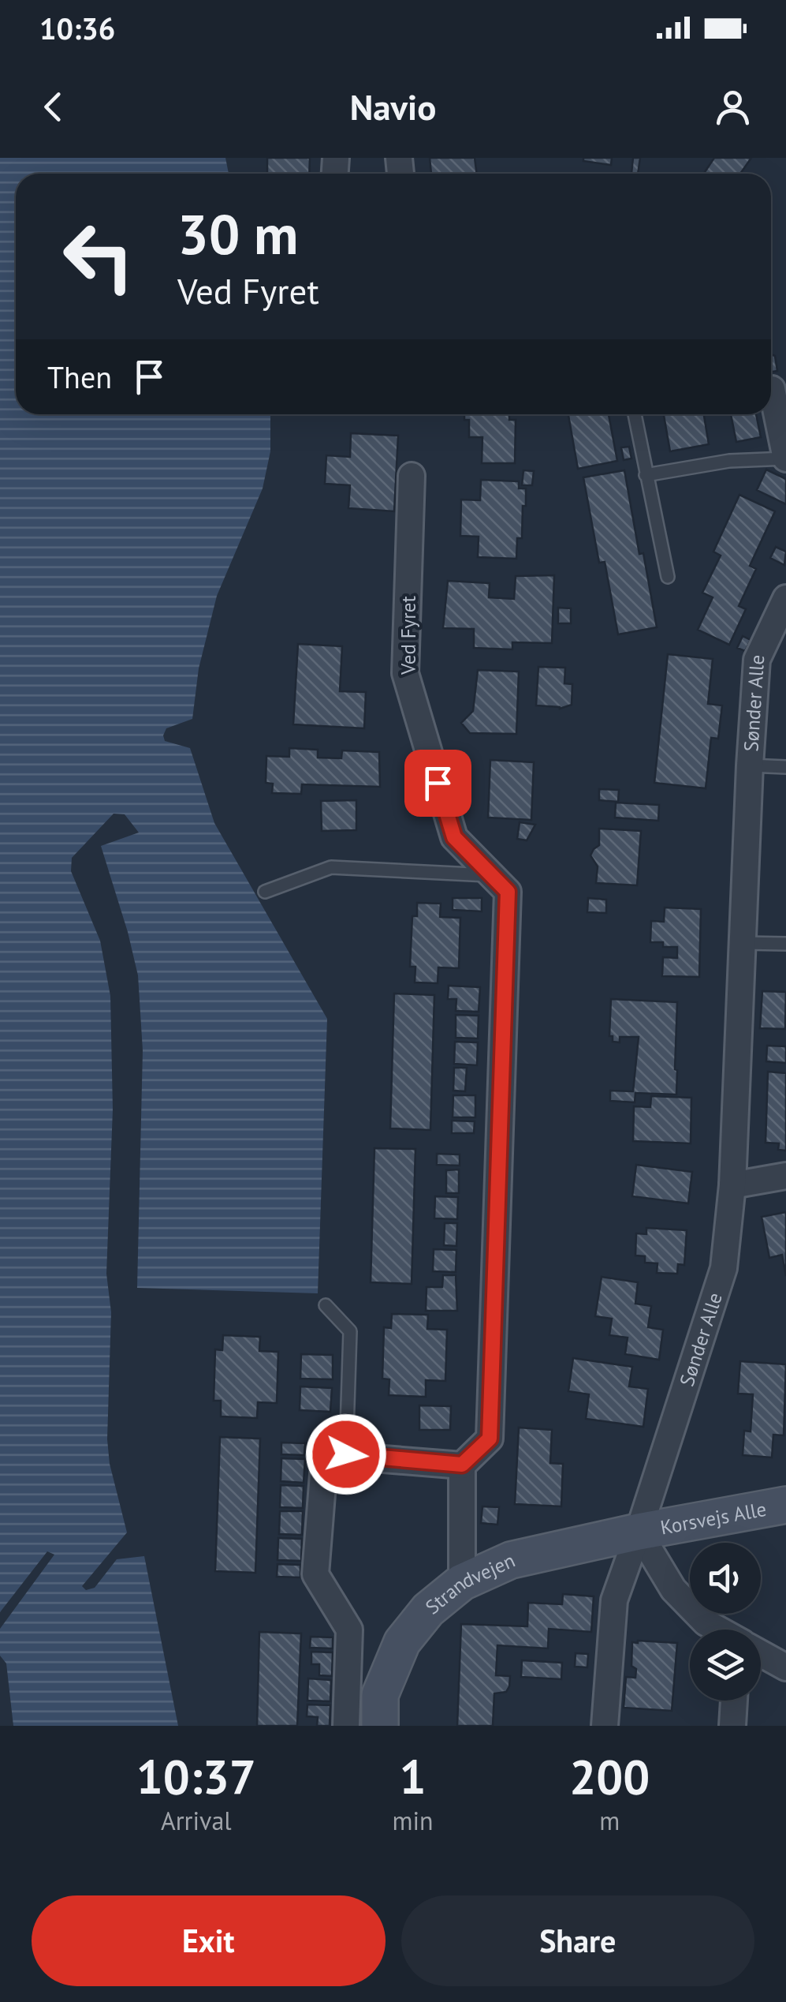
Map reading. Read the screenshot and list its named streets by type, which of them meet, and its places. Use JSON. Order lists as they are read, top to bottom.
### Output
{
  "streets": {
    "street": [
      "Ved Fyret",
      "Sønder Alle",
      "Korsvejs Alle",
      "Strandvejen"
    ]
  },
  "crossings": [
    ["Sønder Alle", "Korsvejs Alle"],
    ["Sønder Alle", "Strandvejen"],
    ["Korsvejs Alle", "Strandvejen"]
  ],
  "page": {
    "status": "10:36",
    "header": "Navio",
    "turn": ["30 m", "Ved Fyret"],
    "then": "Then",
    "eta": [
      "10:37",
      "Arrival",
      "1",
      "min",
      "200",
      "m"
    ],
    "buttons": ["Exit", "Share"]
  }
}
